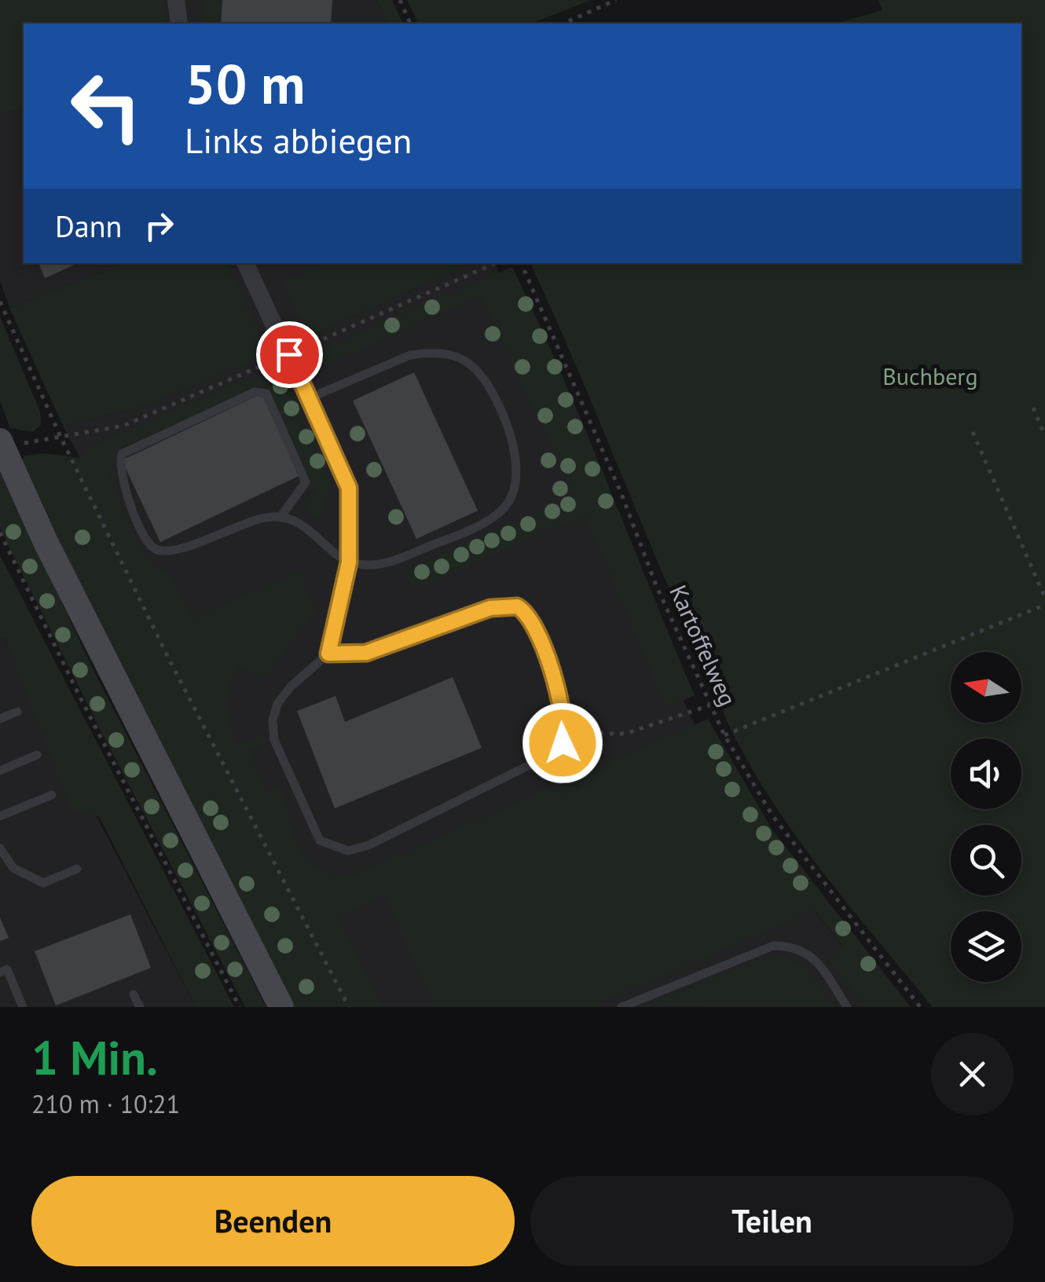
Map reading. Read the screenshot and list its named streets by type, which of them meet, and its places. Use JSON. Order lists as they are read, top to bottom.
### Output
{
  "streets": {
    "path": ["Kartoffelweg"]
  },
  "parks": ["Buchberg"],
  "north": "left",
  "page": {
    "turn": ["50 m", "Links abbiegen"],
    "then": "Dann",
    "heading": ["1 Min.", "210 m · 10:21"],
    "buttons": ["Beenden", "Teilen"]
  }
}
